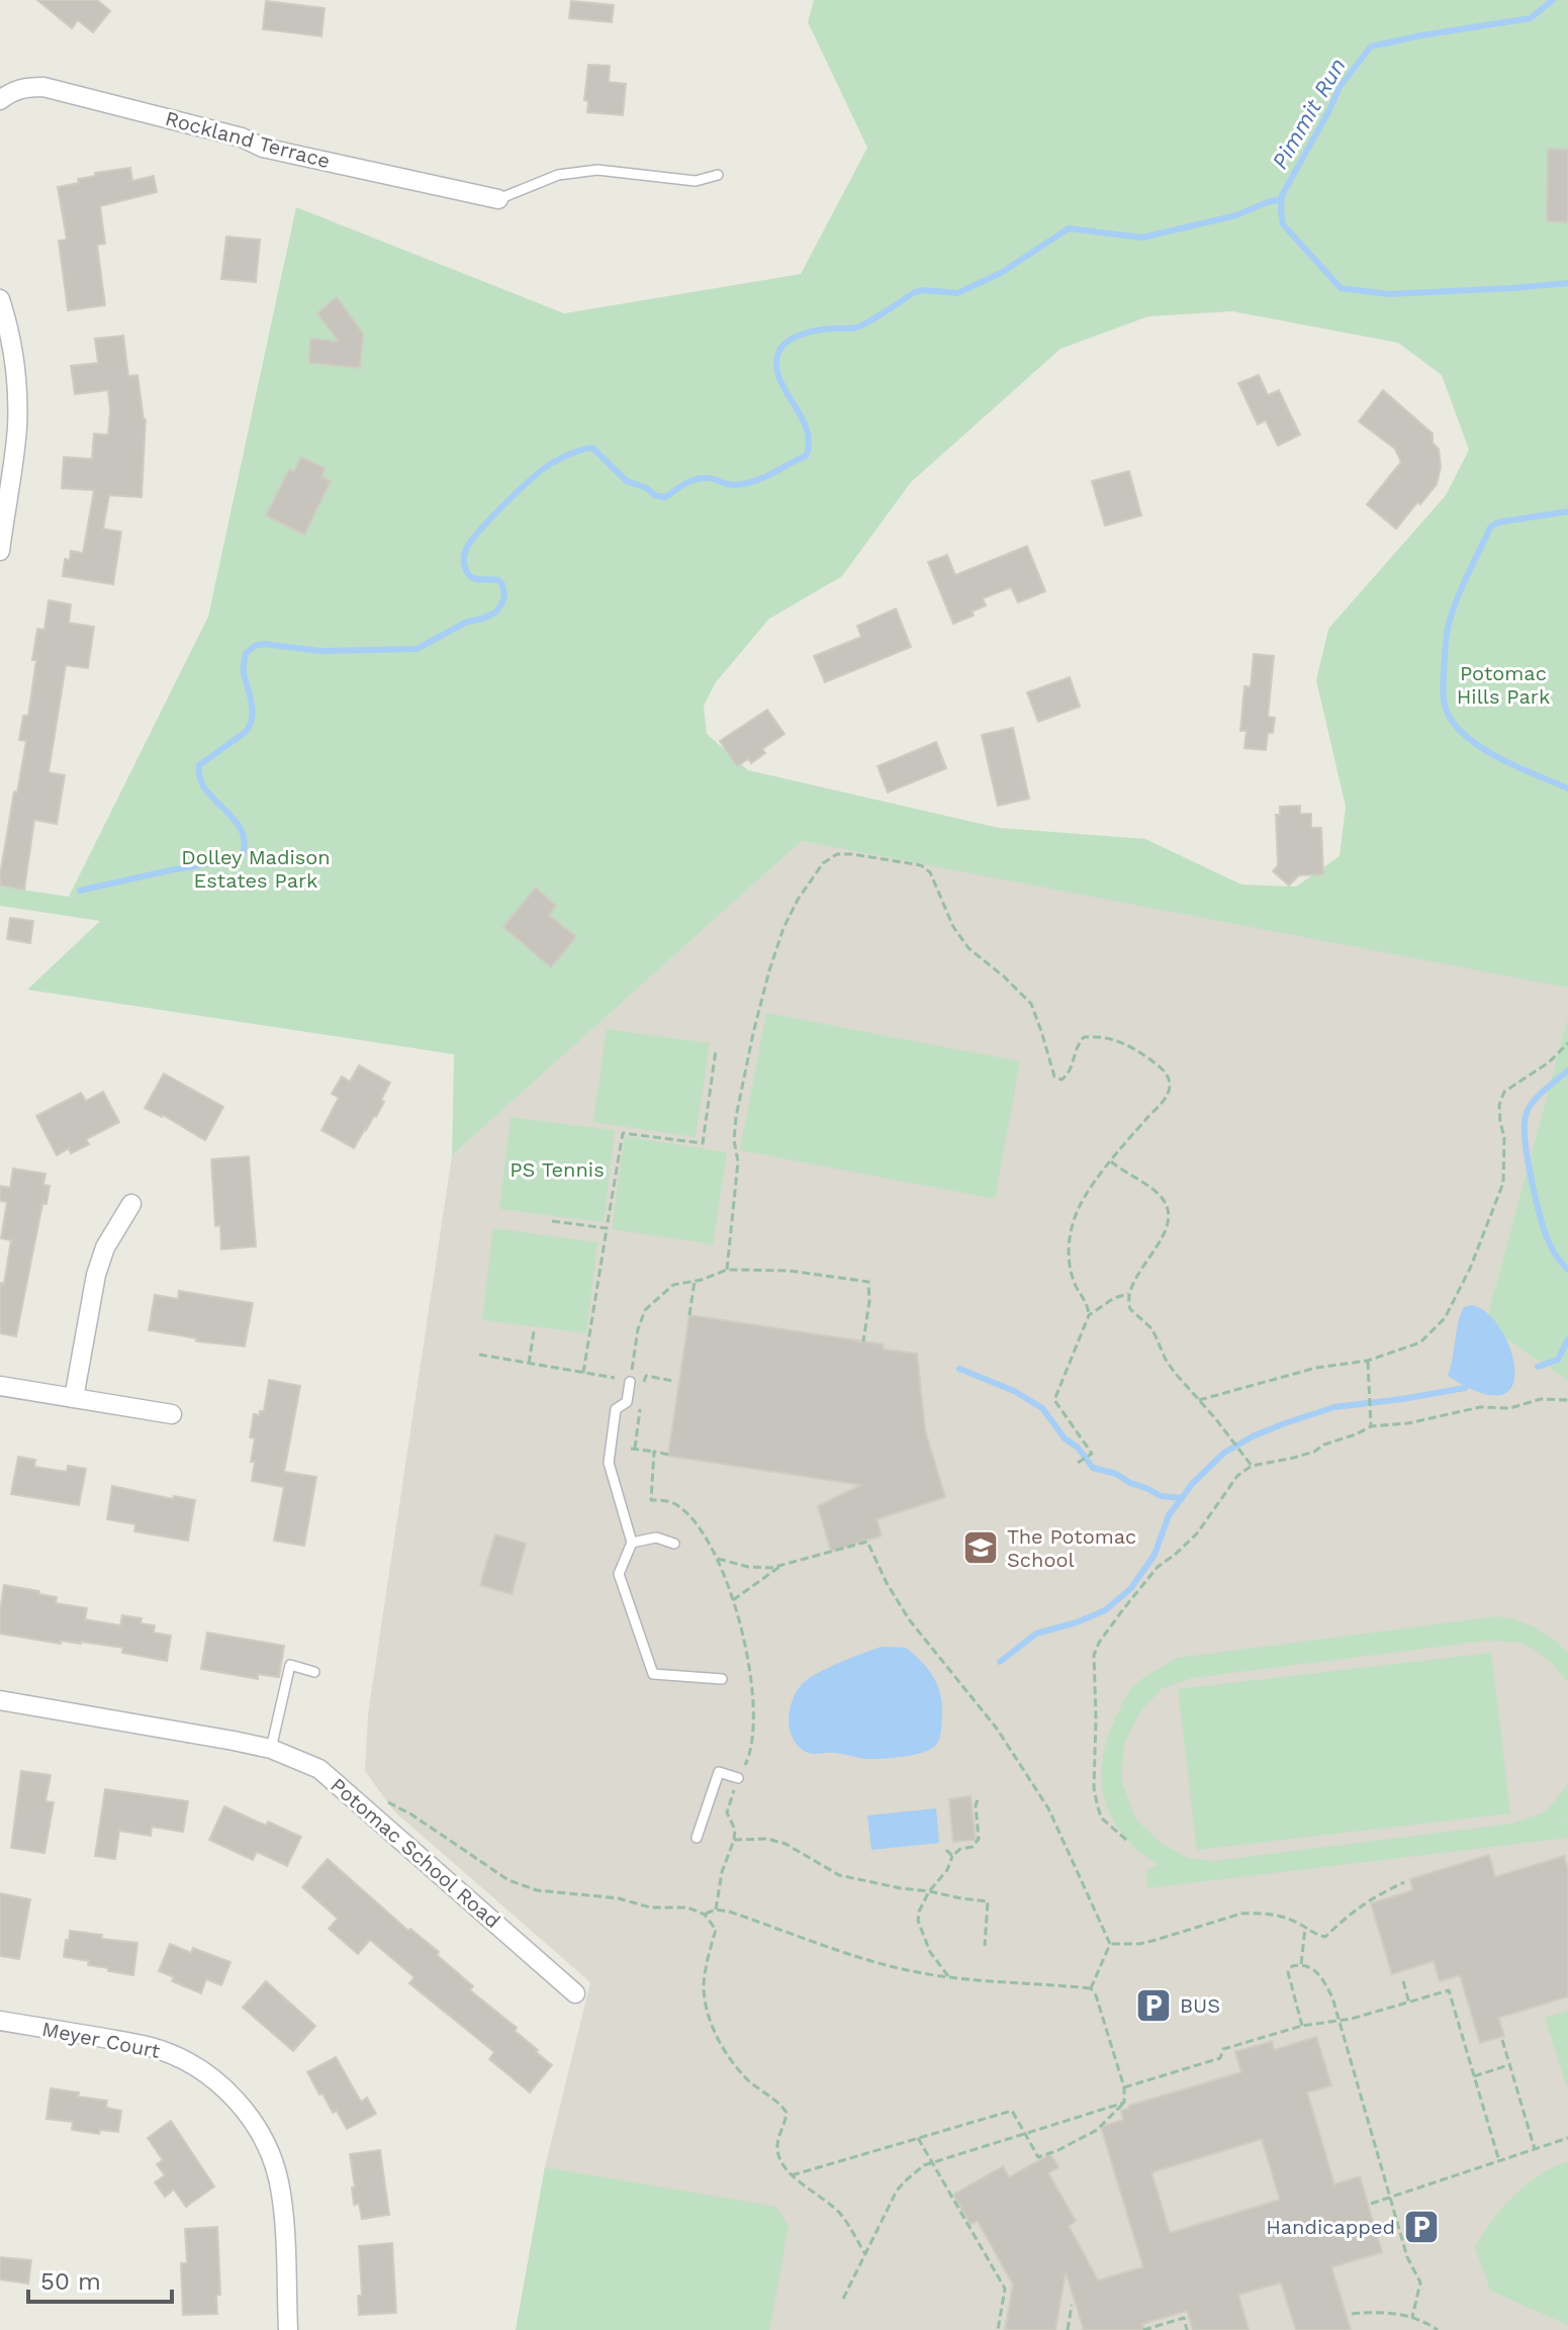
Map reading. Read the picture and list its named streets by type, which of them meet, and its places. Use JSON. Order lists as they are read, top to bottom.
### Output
{
  "streets": {
    "street": ["Rockland Terrace", "Potomac School Road", "Meyer Court"]
  },
  "water": ["Pimmit Run"],
  "parks": ["Potomac Hills Park", "Dolley Madison Estates Park", "PS Tennis"],
  "places": {
    "school or university": ["The Potomac School"],
    "parking": ["BUS", "Handicapped"]
  },
  "scale_bar": "50 m"
}
